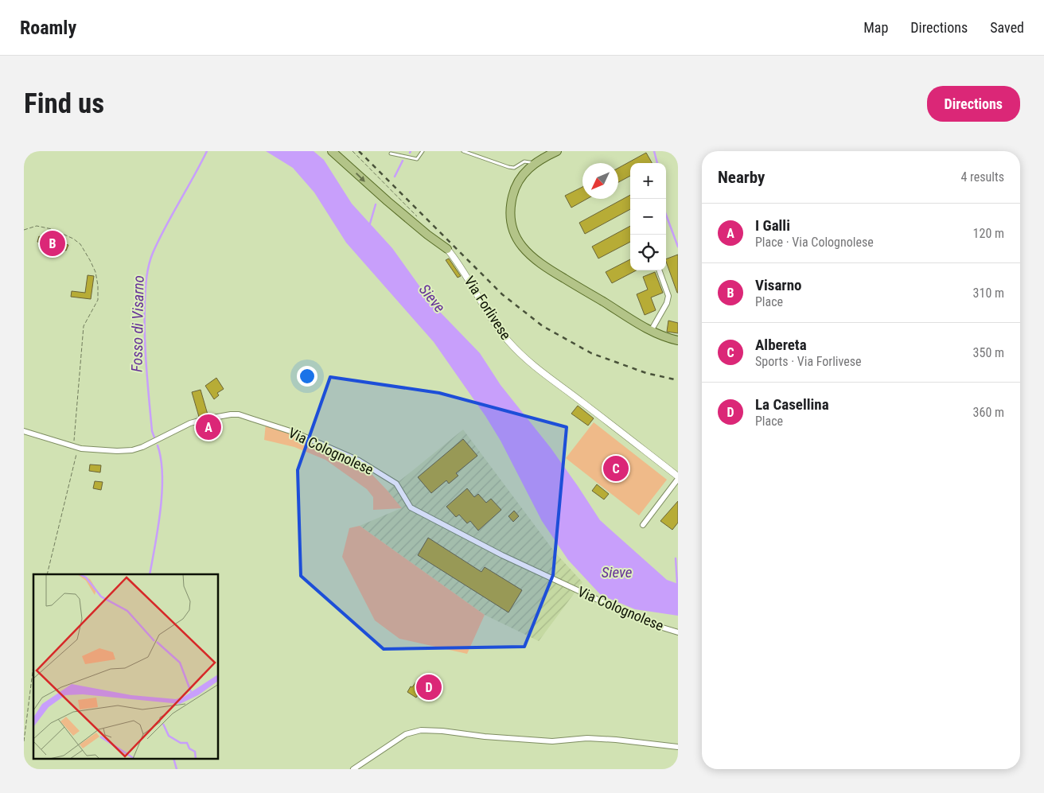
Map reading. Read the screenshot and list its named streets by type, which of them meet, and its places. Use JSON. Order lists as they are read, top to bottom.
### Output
{
  "streets": {
    "street": ["Via Forlivese", "Via Colognolese"]
  },
  "water": ["Sieve", "Fosso di Visarno"],
  "north": "bottom left",
  "page": {
    "header": "Roamly",
    "nav": ["Map", "Directions", "Saved"],
    "buttons": "Directions",
    "title": "Find us",
    "heading": ["Nearby", "4 results"],
    "map_buttons": ["+", "−"],
    "list": [
      {
        "mark": "A",
        "name": "I Galli",
        "note": "Place · Via Colognolese",
        "value": "120 m"
      },
      {
        "mark": "B",
        "name": "Visarno",
        "note": "Place",
        "value": "310 m"
      },
      {
        "mark": "C",
        "name": "Albereta",
        "note": "Sports · Via Forlivese",
        "value": "350 m"
      },
      {
        "mark": "D",
        "name": "La Casellina",
        "note": "Place",
        "value": "360 m"
      }
    ],
    "pins": [
      "B",
      "A",
      "C",
      "D"
    ]
  }
}
